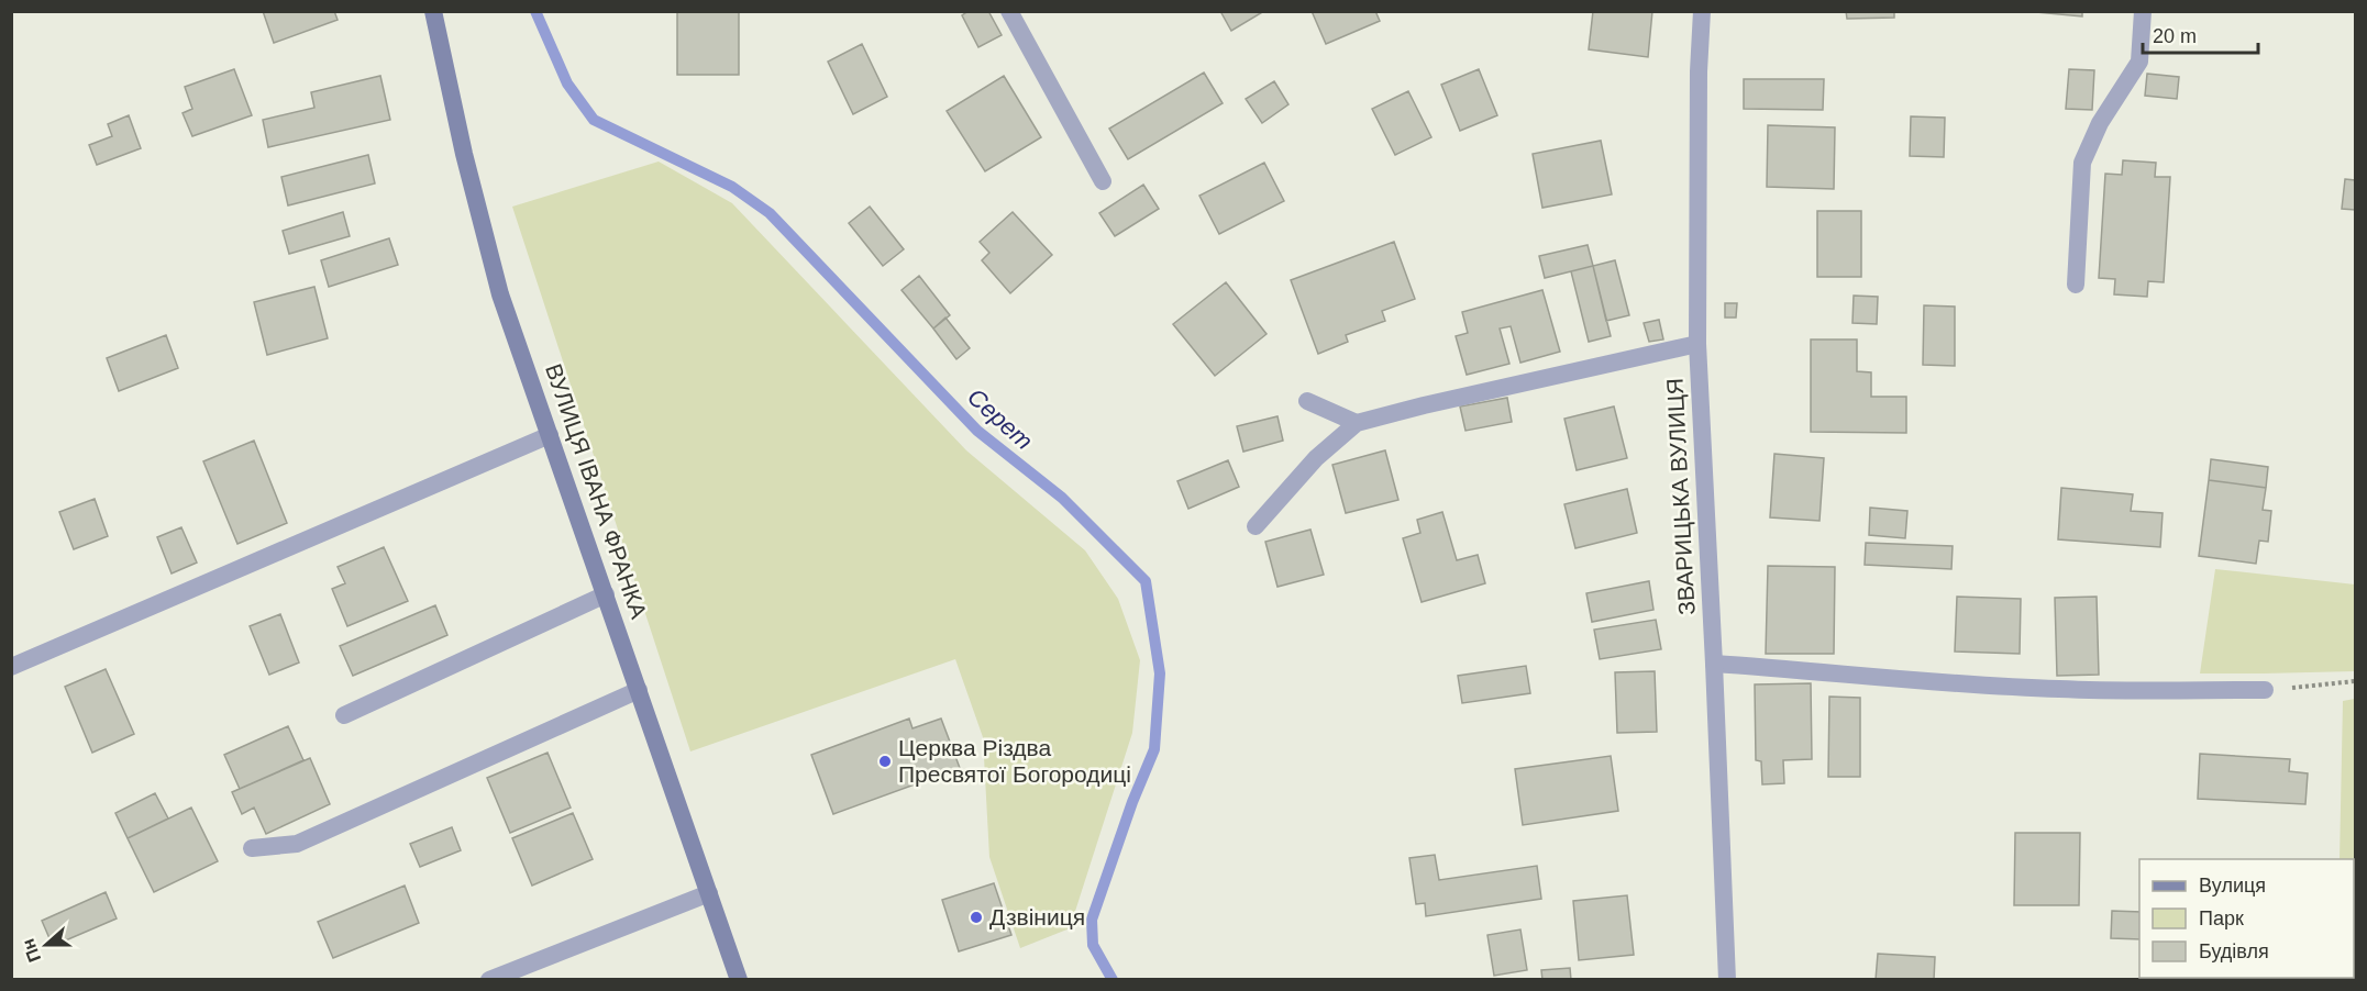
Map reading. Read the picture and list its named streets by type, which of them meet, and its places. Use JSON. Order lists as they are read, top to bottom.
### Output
{
  "streets": {
    "main road": ["ВУЛИЦЯ ІВАНА ФРАНКА"],
    "street": ["ЗВАРИЦЬКА ВУЛИЦЯ"]
  },
  "water": ["Серет"],
  "places": ["Церква Різдва Пресвятої Богородиці", "Дзвіниця"],
  "legend": ["Вулиця", "Парк", "Будівля"],
  "scale_bar": "20 m",
  "north": "left"
}
